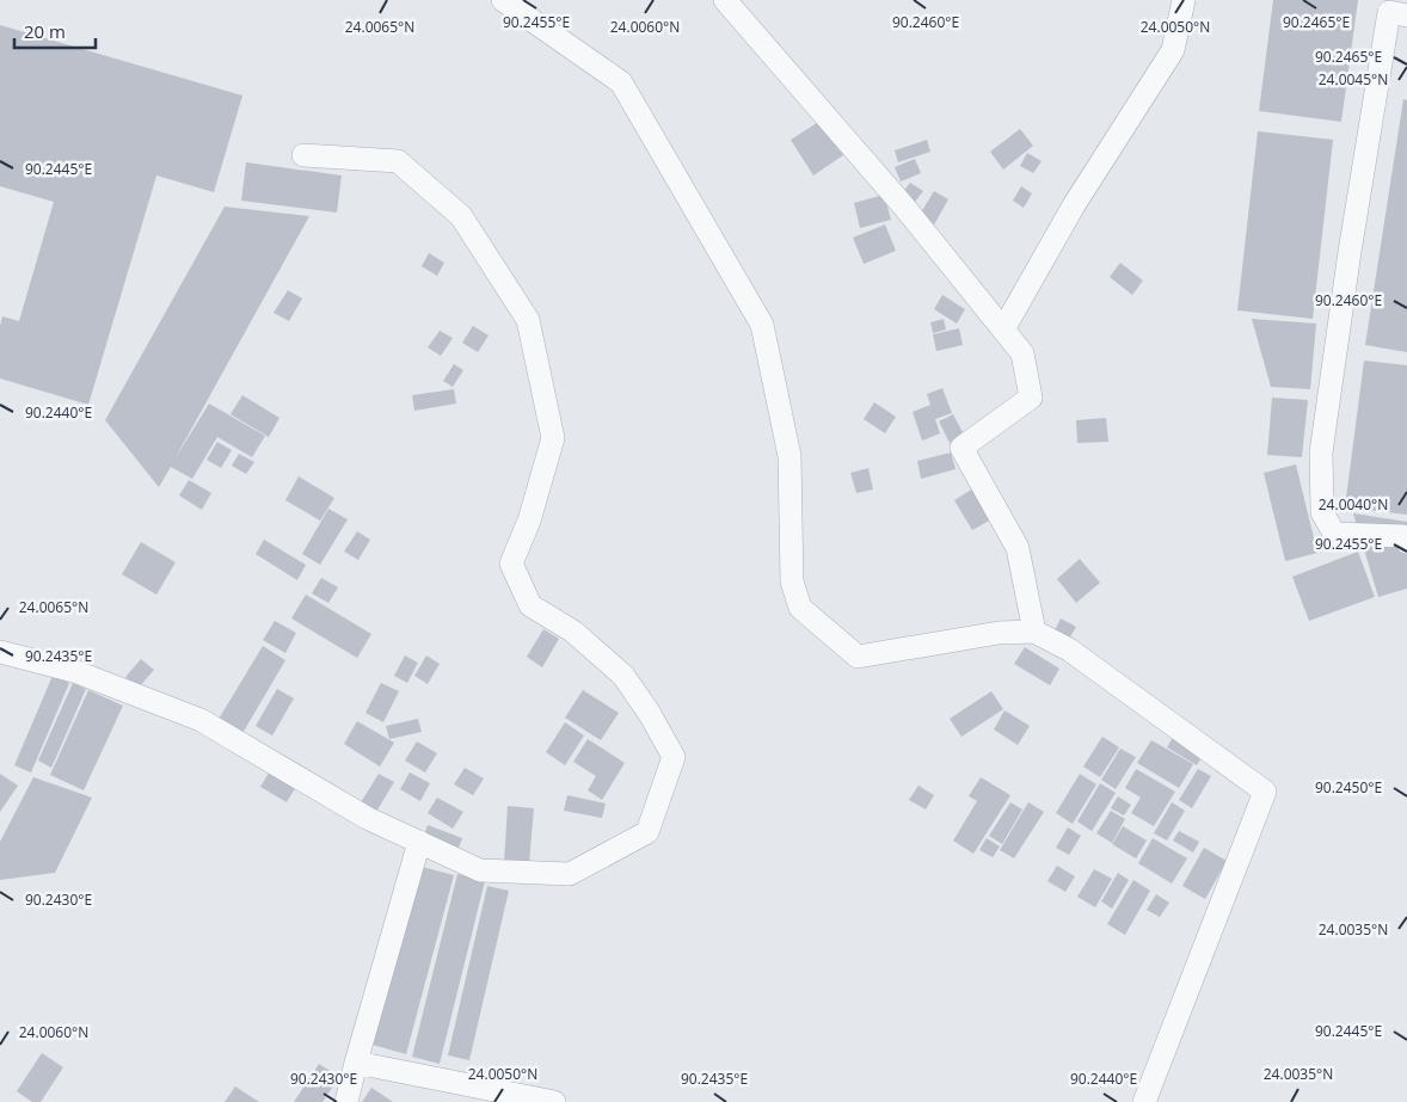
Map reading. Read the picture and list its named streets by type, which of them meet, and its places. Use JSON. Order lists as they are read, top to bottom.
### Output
{
  "scale_bar": "20 m",
  "coordinates": [
    "90.2455°E",
    "90.2460°E",
    "90.2465°E",
    "24.0065°N",
    "24.0060°N",
    "24.0050°N",
    "24.0045°N",
    "90.2445°E",
    "90.2440°E",
    "24.0040°N",
    "90.2435°E",
    "90.2450°E",
    "90.2430°E",
    "24.0035°N"
  ]
}
